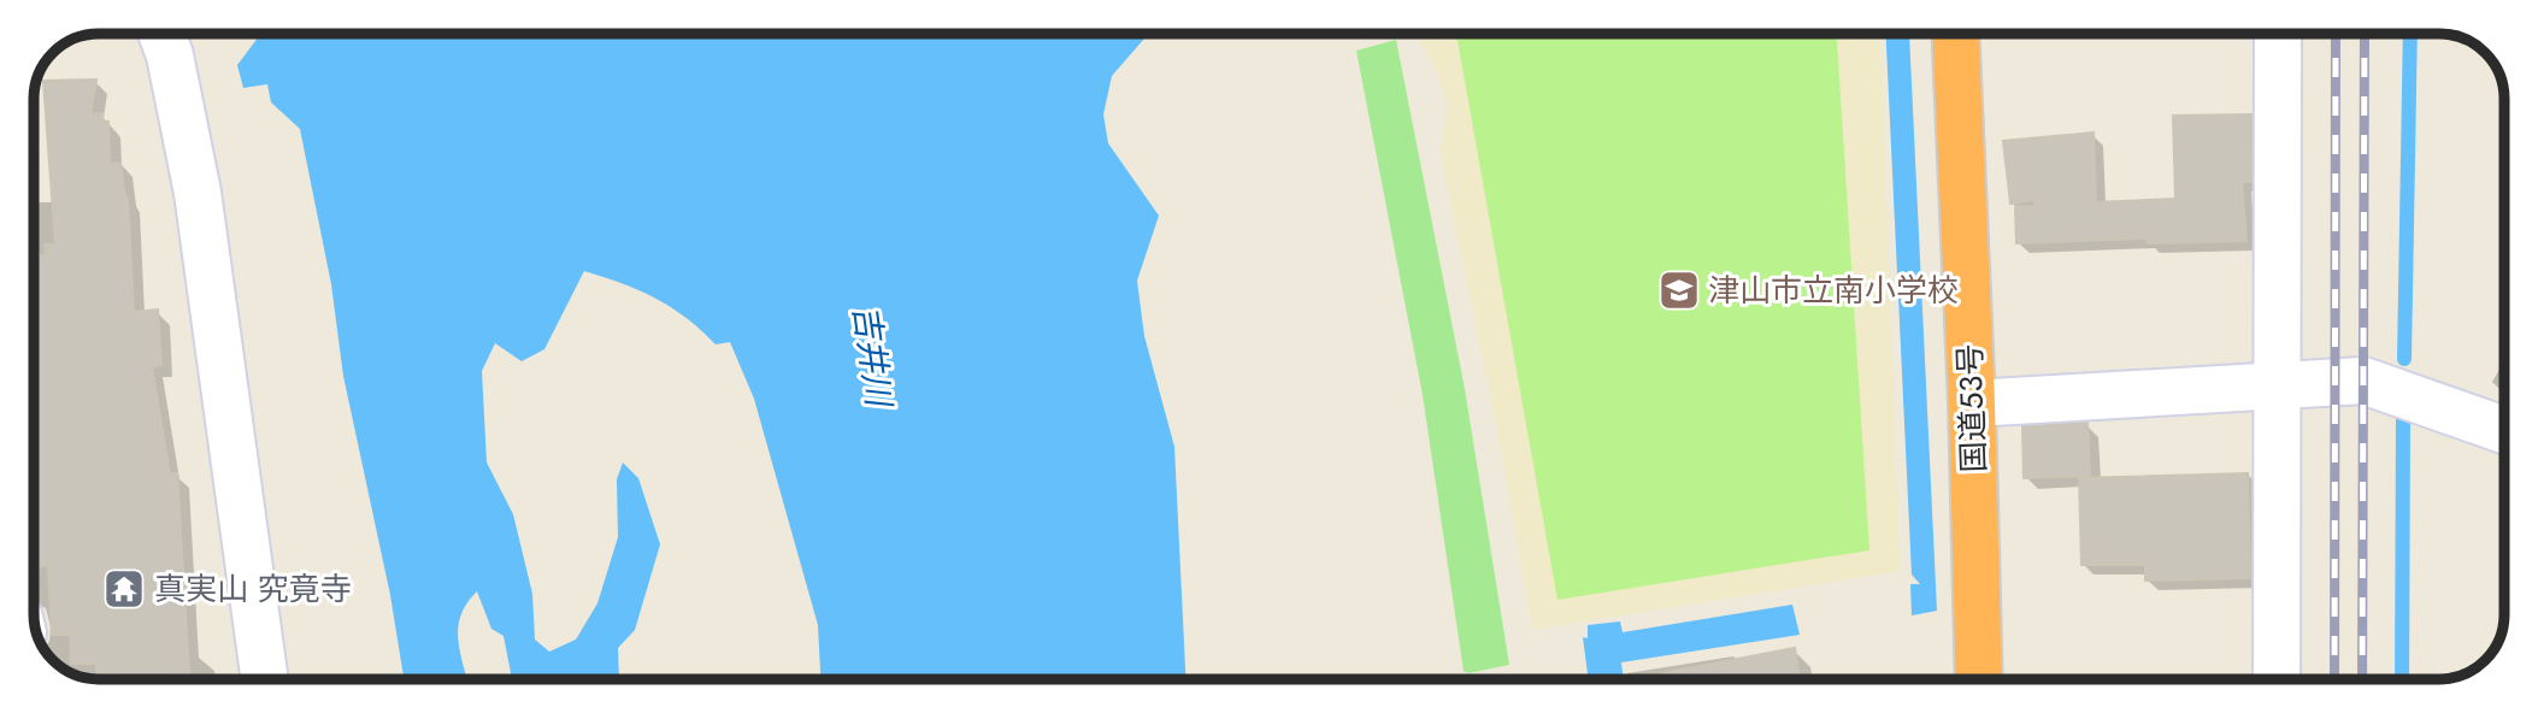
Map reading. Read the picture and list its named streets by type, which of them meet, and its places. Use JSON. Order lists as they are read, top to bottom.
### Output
{
  "streets": {
    "highway": ["国道53号"]
  },
  "water": ["吉井川"],
  "places": {
    "school or university": ["津山市立南小学校"],
    "temple": ["真実山 究竟寺"]
  }
}
